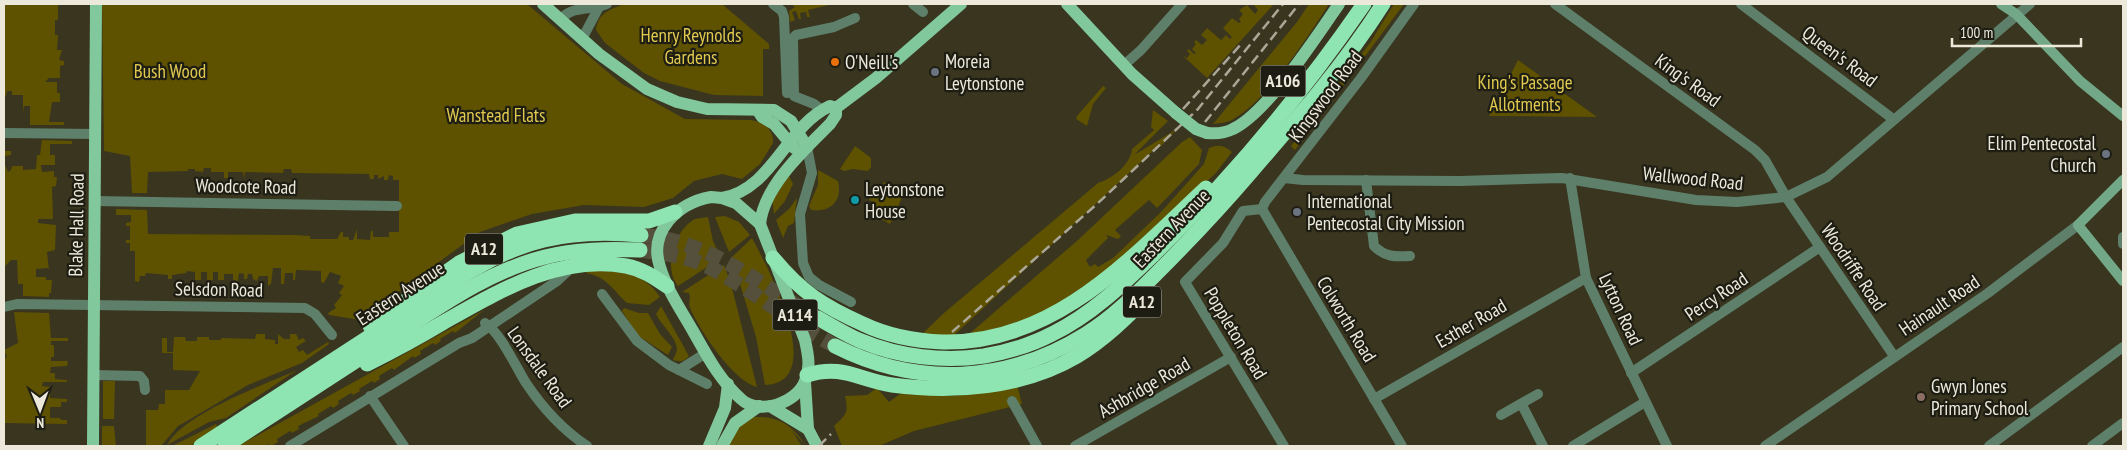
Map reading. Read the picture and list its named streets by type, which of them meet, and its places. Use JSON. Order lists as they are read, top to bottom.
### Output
{
  "streets": {
    "highway": ["Eastern Avenue", "A12"],
    "main road": ["A106", "Blake Hall Road", "A114"],
    "street": [
      "Queen's Road",
      "King's Road",
      "Kingswood Road",
      "Wallwood Road",
      "Woodcote Road",
      "Woodriffe Road",
      "Selsdon Road",
      "Percy Road",
      "Hainault Road",
      "Lytton Road",
      "Colworth Road",
      "Esther Road",
      "Poppleton Road",
      "Lonsdale Road",
      "Ashbridge Road"
    ]
  },
  "crossings": [
    ["Queen's Road", "Wallwood Road"],
    ["King's Road", "Wallwood Road"],
    ["King's Road", "Woodriffe Road"],
    ["Kingswood Road", "Wallwood Road"],
    ["Kingswood Road", "Colworth Road"],
    ["Kingswood Road", "Poppleton Road"],
    ["Wallwood Road", "Woodriffe Road"],
    ["Wallwood Road", "Lytton Road"],
    ["Woodcote Road", "Blake Hall Road"],
    ["Blake Hall Road", "Selsdon Road"],
    ["Eastern Avenue", "A12"],
    ["A12", "A114"],
    ["Woodriffe Road", "Percy Road"],
    ["Woodriffe Road", "Hainault Road"],
    ["Percy Road", "Lytton Road"],
    ["Lytton Road", "Esther Road"],
    ["Colworth Road", "Esther Road"],
    ["Colworth Road", "Poppleton Road"],
    ["Poppleton Road", "Ashbridge Road"]
  ],
  "parks": [
    "Henry Reynolds Gardens",
    "Bush Wood",
    "King's Passage Allotments",
    "Wanstead Flats"
  ],
  "places": [
    "O'Neill's",
    "Moreia Leytonstone",
    "Elim Pentecostal Church",
    "Leytonstone House",
    "International Pentecostal City Mission",
    "Gwyn Jones Primary School"
  ],
  "scale_bar": "100 m",
  "north": "bottom"
}
